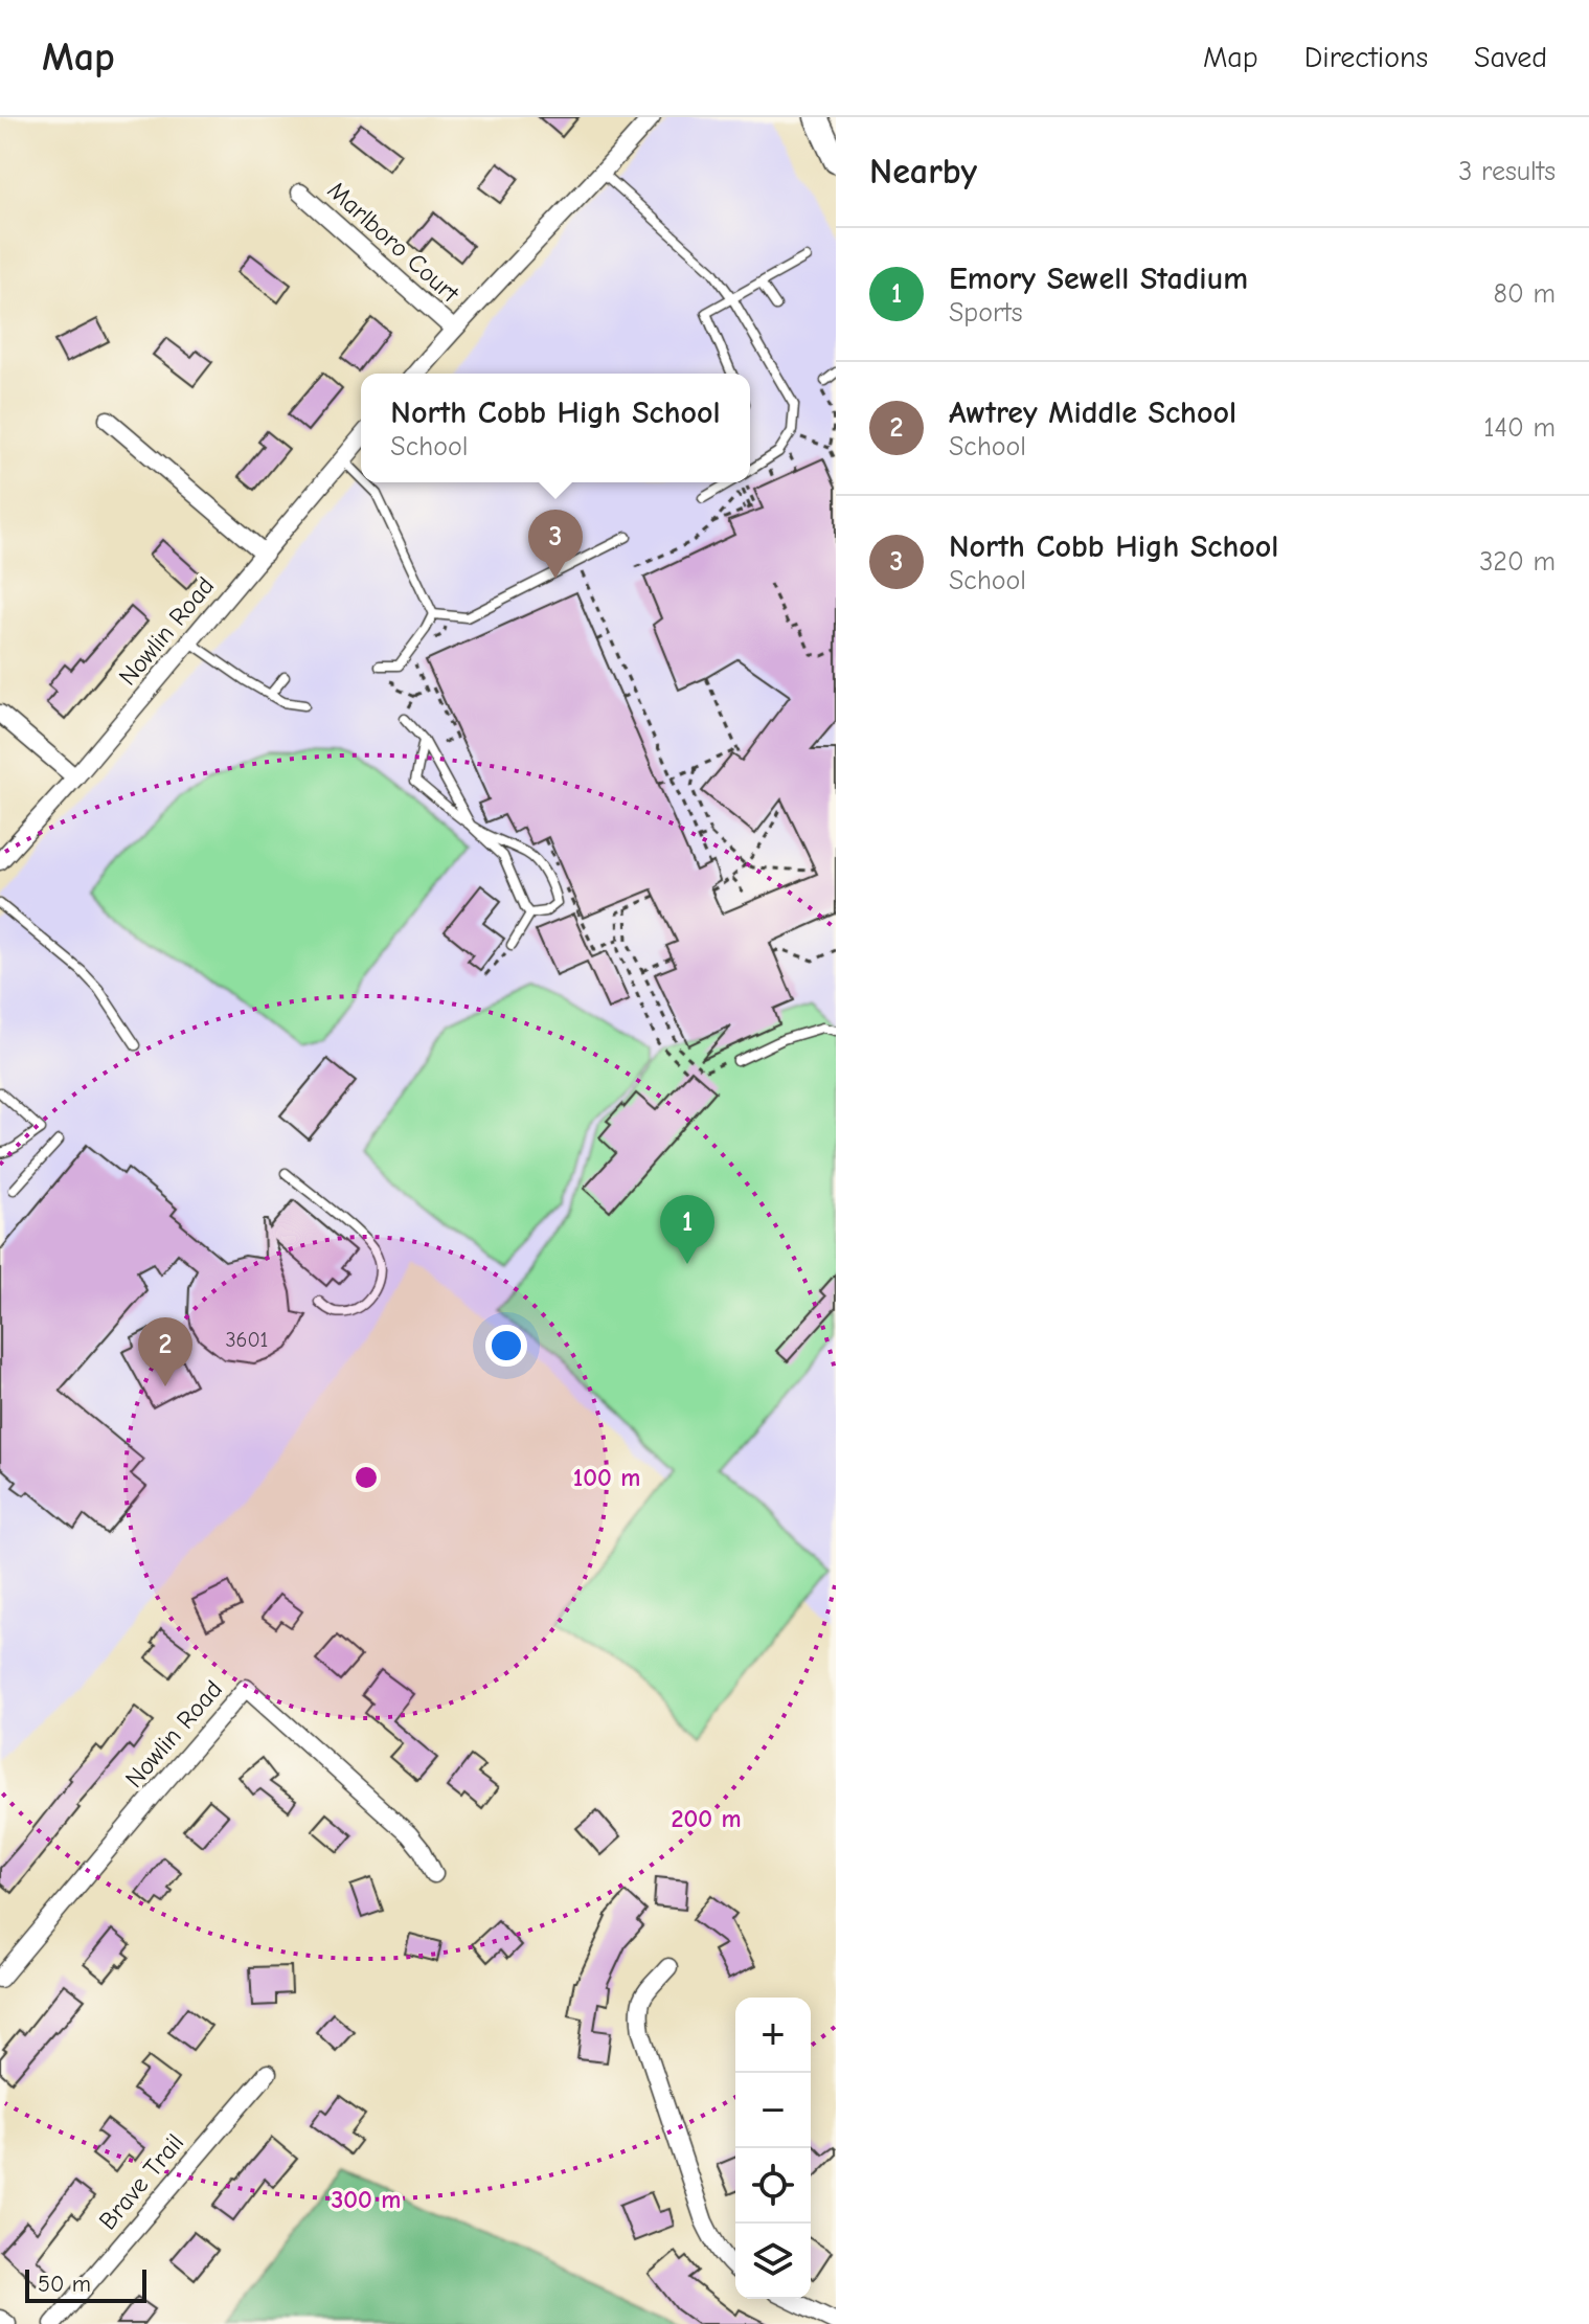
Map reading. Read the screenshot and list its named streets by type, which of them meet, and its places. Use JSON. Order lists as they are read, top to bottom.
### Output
{
  "streets": {
    "street": ["Marlboro Court", "Nowlin Road", "Brave Trail"]
  },
  "house_numbers": ["3601"],
  "scale_bar": "50 m",
  "page": {
    "header": "Map",
    "nav": ["Map", "Directions", "Saved"],
    "heading": ["Nearby", "3 results"],
    "list": [
      {
        "mark": "1",
        "name": "Emory Sewell Stadium",
        "note": "Sports",
        "value": "80 m"
      },
      {
        "mark": "2",
        "name": "Awtrey Middle School",
        "note": "School",
        "value": "140 m"
      },
      {
        "mark": "3",
        "name": "North Cobb High School",
        "note": "School",
        "value": "320 m"
      }
    ],
    "popup": ["North Cobb High School", "School"],
    "pins": ["3", "1", "2"],
    "map_buttons": ["+", "−"],
    "scale": "50 m"
  },
  "rings": ["100 m", "200 m", "300 m"]
}
